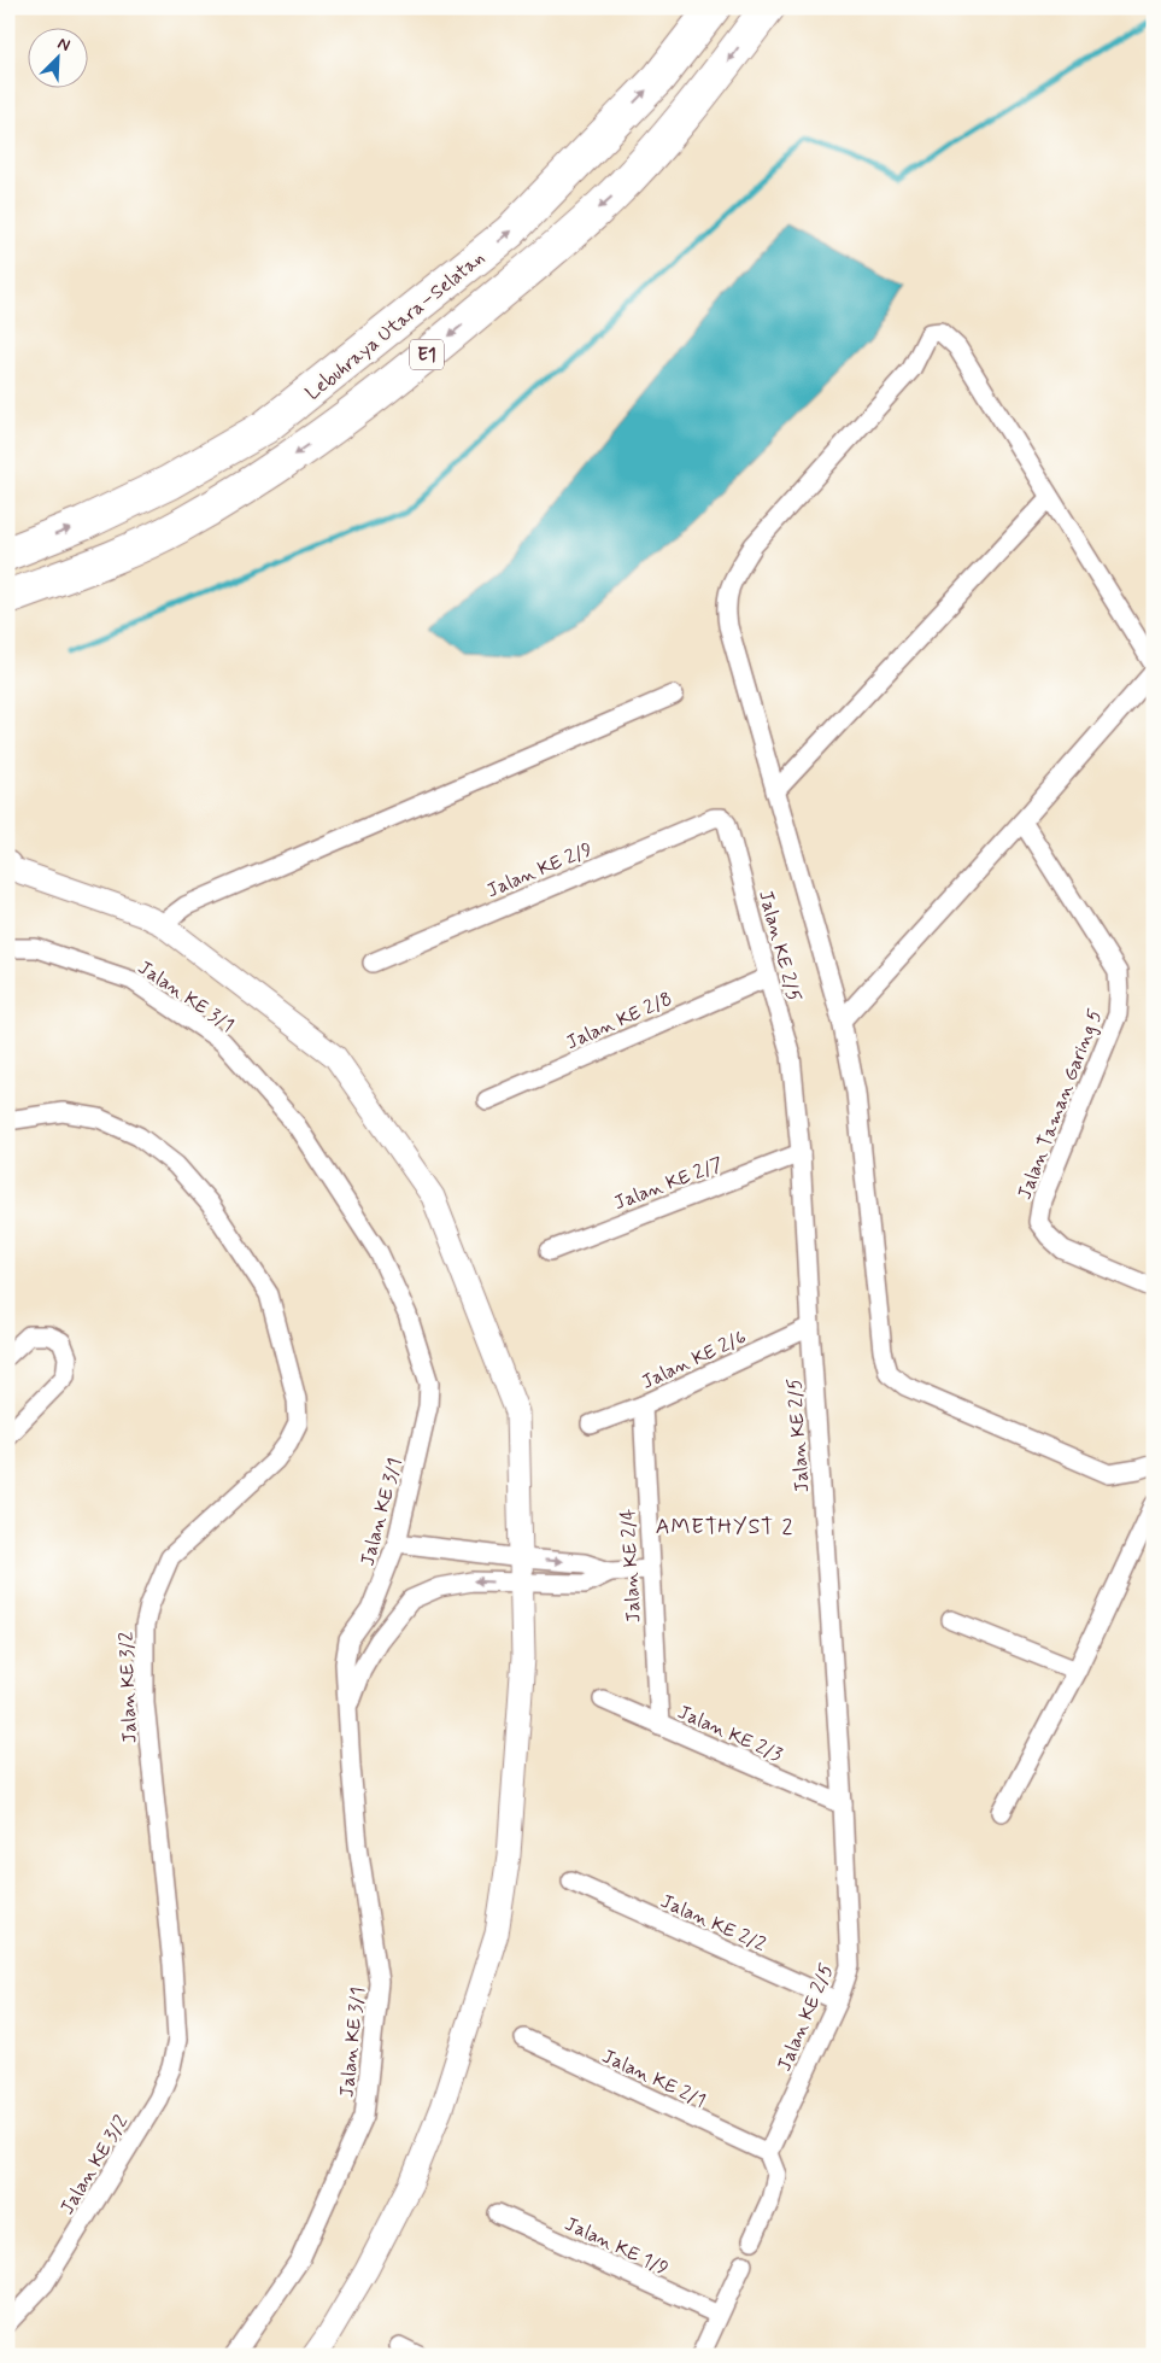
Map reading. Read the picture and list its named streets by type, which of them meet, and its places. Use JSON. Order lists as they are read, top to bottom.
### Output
{
  "streets": {
    "highway": ["Lebuhraya Utara–Selatan", "E1"],
    "street": [
      "Jalan KE 2/9",
      "Jalan KE 2/5",
      "Jalan KE 3/1",
      "Jalan KE 2/8",
      "Jalan Taman Garing 5",
      "Jalan KE 2/7",
      "Jalan KE 2/6",
      "Jalan KE 2/4",
      "Jalan KE 3/2",
      "Jalan KE 2/3",
      "Jalan KE 2/2",
      "Jalan KE 2/1",
      "Jalan KE 1/9"
    ]
  },
  "crossings": [
    ["Jalan KE 2/9", "Jalan KE 2/5"],
    ["Jalan KE 2/5", "Jalan KE 2/8"],
    ["Jalan KE 2/5", "Jalan KE 2/7"],
    ["Jalan KE 2/5", "Jalan KE 2/6"],
    ["Jalan KE 2/5", "Jalan KE 2/3"],
    ["Jalan KE 2/5", "Jalan KE 2/2"],
    ["Jalan KE 2/5", "Jalan KE 2/1"],
    ["Jalan KE 2/6", "Jalan KE 2/4"],
    ["Jalan KE 2/4", "Jalan KE 2/3"]
  ],
  "districts": ["AMETHYST 2"],
  "north": "top right"
}
